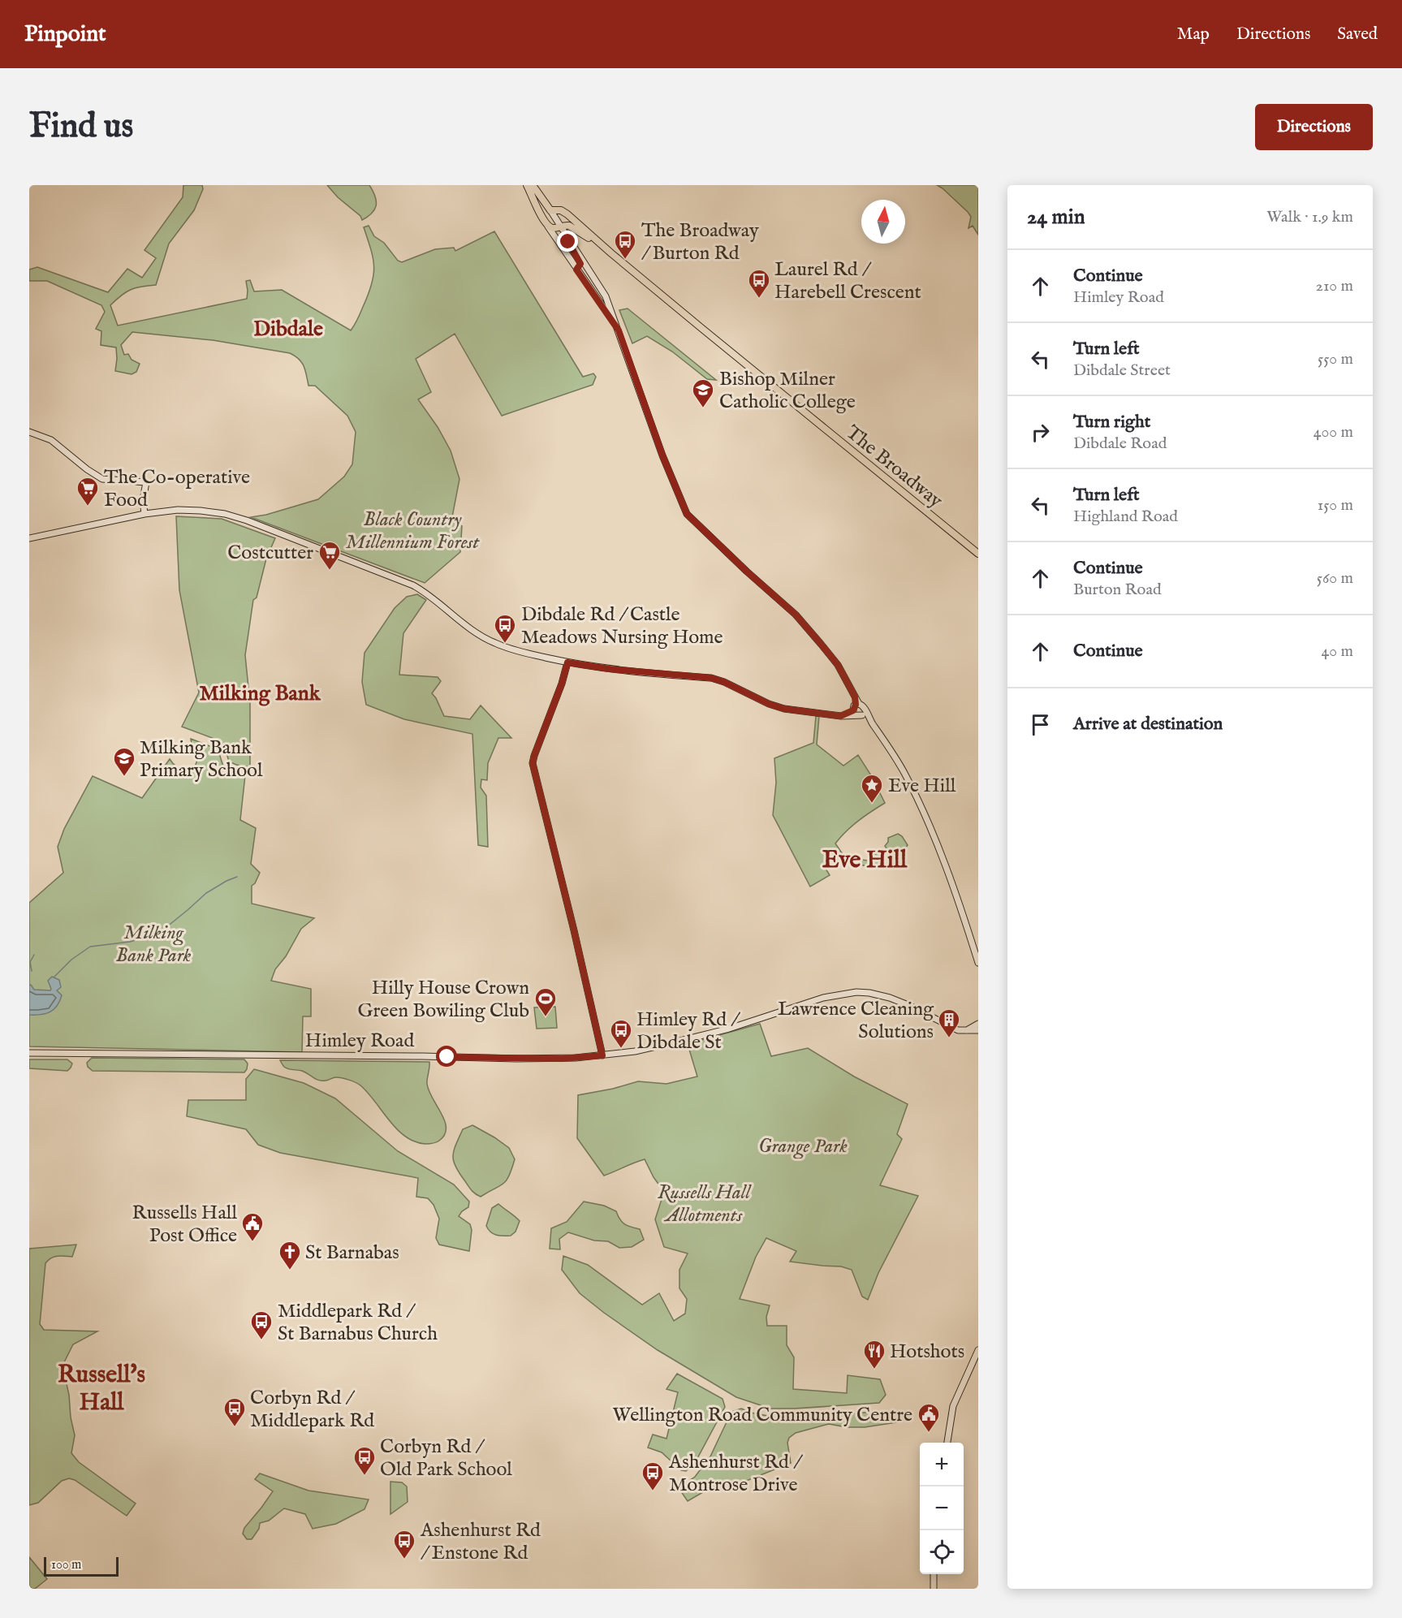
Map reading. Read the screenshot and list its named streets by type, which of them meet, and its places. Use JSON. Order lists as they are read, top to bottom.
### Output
{
  "streets": {
    "main road": ["The Broadway", "Himley Road"]
  },
  "districts": [
    "Dibdale",
    "Milking Bank",
    "Eve Hill",
    "Russell's Hall"
  ],
  "parks": [
    "Black Country Millennium Forest",
    "Milking Bank Park",
    "Grange Park",
    "Russells Hall Allotments"
  ],
  "places": {
    "bus stop": [
      "The Broadway / Burton Rd",
      "Laurel Rd / Harebell Crescent",
      "Dibdale Rd / Castle Meadows Nursing Home",
      "Himley Rd / Dibdale St",
      "Middlepark Rd / St Barnabus Church",
      "Corbyn Rd / Middlepark Rd",
      "Corbyn Rd / Old Park School",
      "Ashenhurst Rd / Montrose Drive",
      "Ashenhurst Rd / Enstone Rd"
    ],
    "school or university": ["Bishop Milner Catholic College", "Milking Bank Primary School"],
    "supermarket": ["The Co-operative Food", "Costcutter"],
    "place": ["Eve Hill"],
    "sports": ["Hilly House Crown Green Bowiling Club"],
    "building": ["Lawrence Cleaning Solutions"],
    "public building": ["Russells Hall Post Office", "Wellington Road Community Centre"],
    "church": ["St Barnabas"],
    "restaurant": ["Hotshots"]
  },
  "scale_bar": "100 m",
  "north": "top",
  "page": {
    "header": "Pinpoint",
    "nav": ["Map", "Directions", "Saved"],
    "buttons": "Directions",
    "title": "Find us",
    "heading": ["24 min", "Walk · 1.9 km"],
    "list": [
      ["Continue", "Himley Road", "210 m"],
      ["Turn left", "Dibdale Street", "550 m"],
      ["Turn right", "Dibdale Road", "400 m"],
      ["Turn left", "Highland Road", "150 m"],
      ["Continue", "Burton Road", "560 m"],
      ["Continue", "40 m"],
      "Arrive at destination"
    ],
    "map_buttons": ["+", "−"],
    "scale": "100 m"
  }
}
